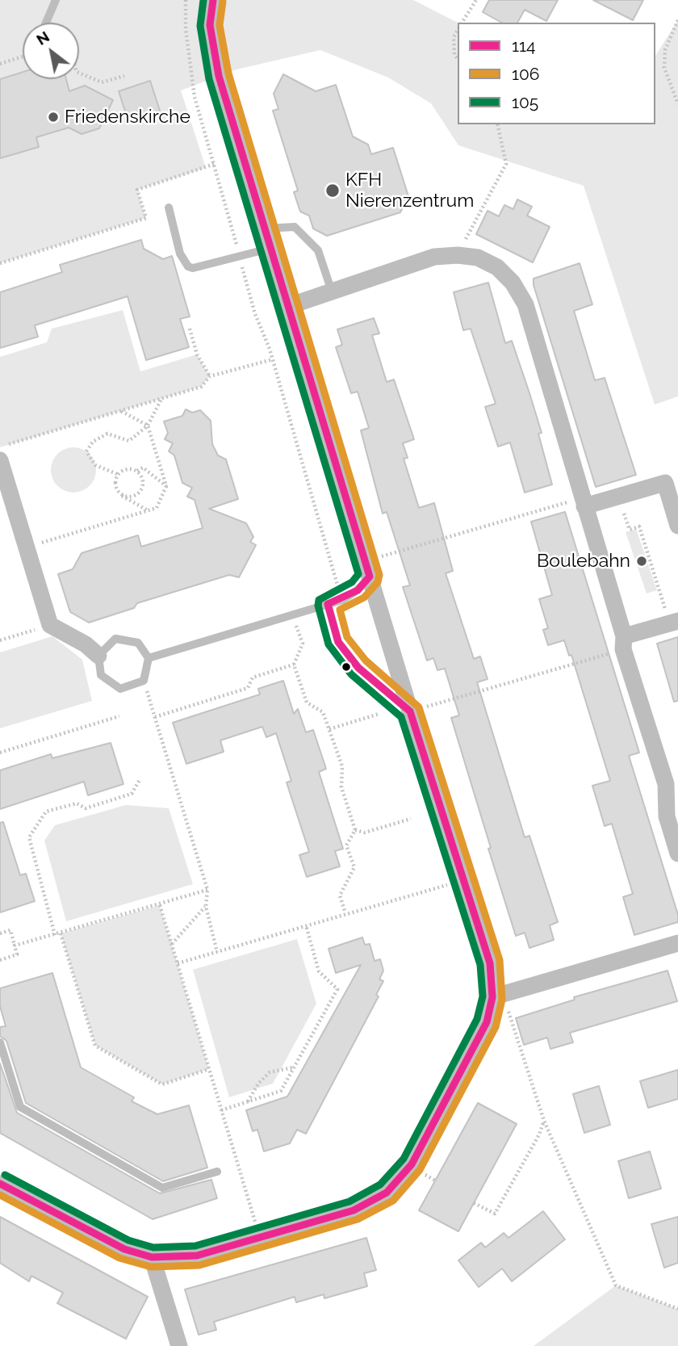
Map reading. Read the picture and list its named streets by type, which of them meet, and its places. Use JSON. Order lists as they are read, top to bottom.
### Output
{
  "places": ["Friedenskirche", "KFH Nierenzentrum", "Boulebahn"],
  "lines": ["transit line 114", "transit line 105", "transit line 106"],
  "legend": ["114", "106", "105"],
  "north": "top left"
}
